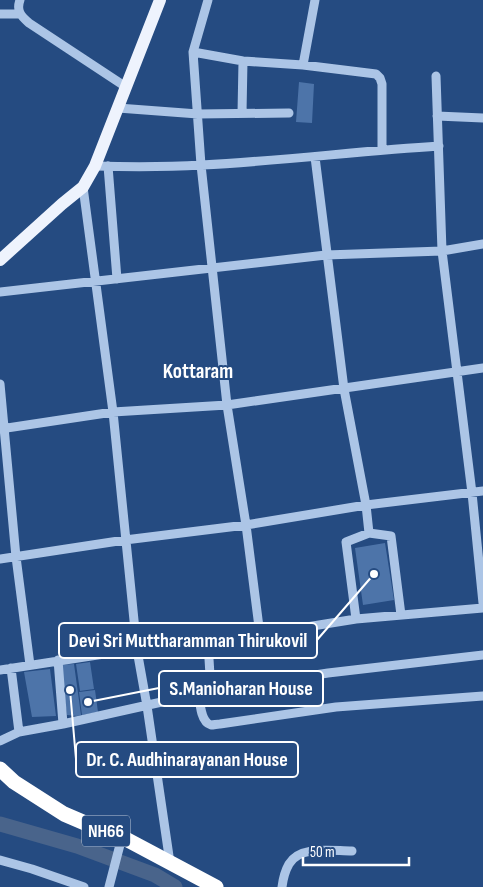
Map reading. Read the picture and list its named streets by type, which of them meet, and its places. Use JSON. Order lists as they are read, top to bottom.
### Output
{
  "streets": {
    "highway": ["NH66"]
  },
  "districts": ["Kottaram"],
  "places": ["Devi Sri Muttharamman Thirukovil", "Dr. C. Audhinarayanan House", "S.Manioharan House"],
  "scale_bar": "50 m"
}
